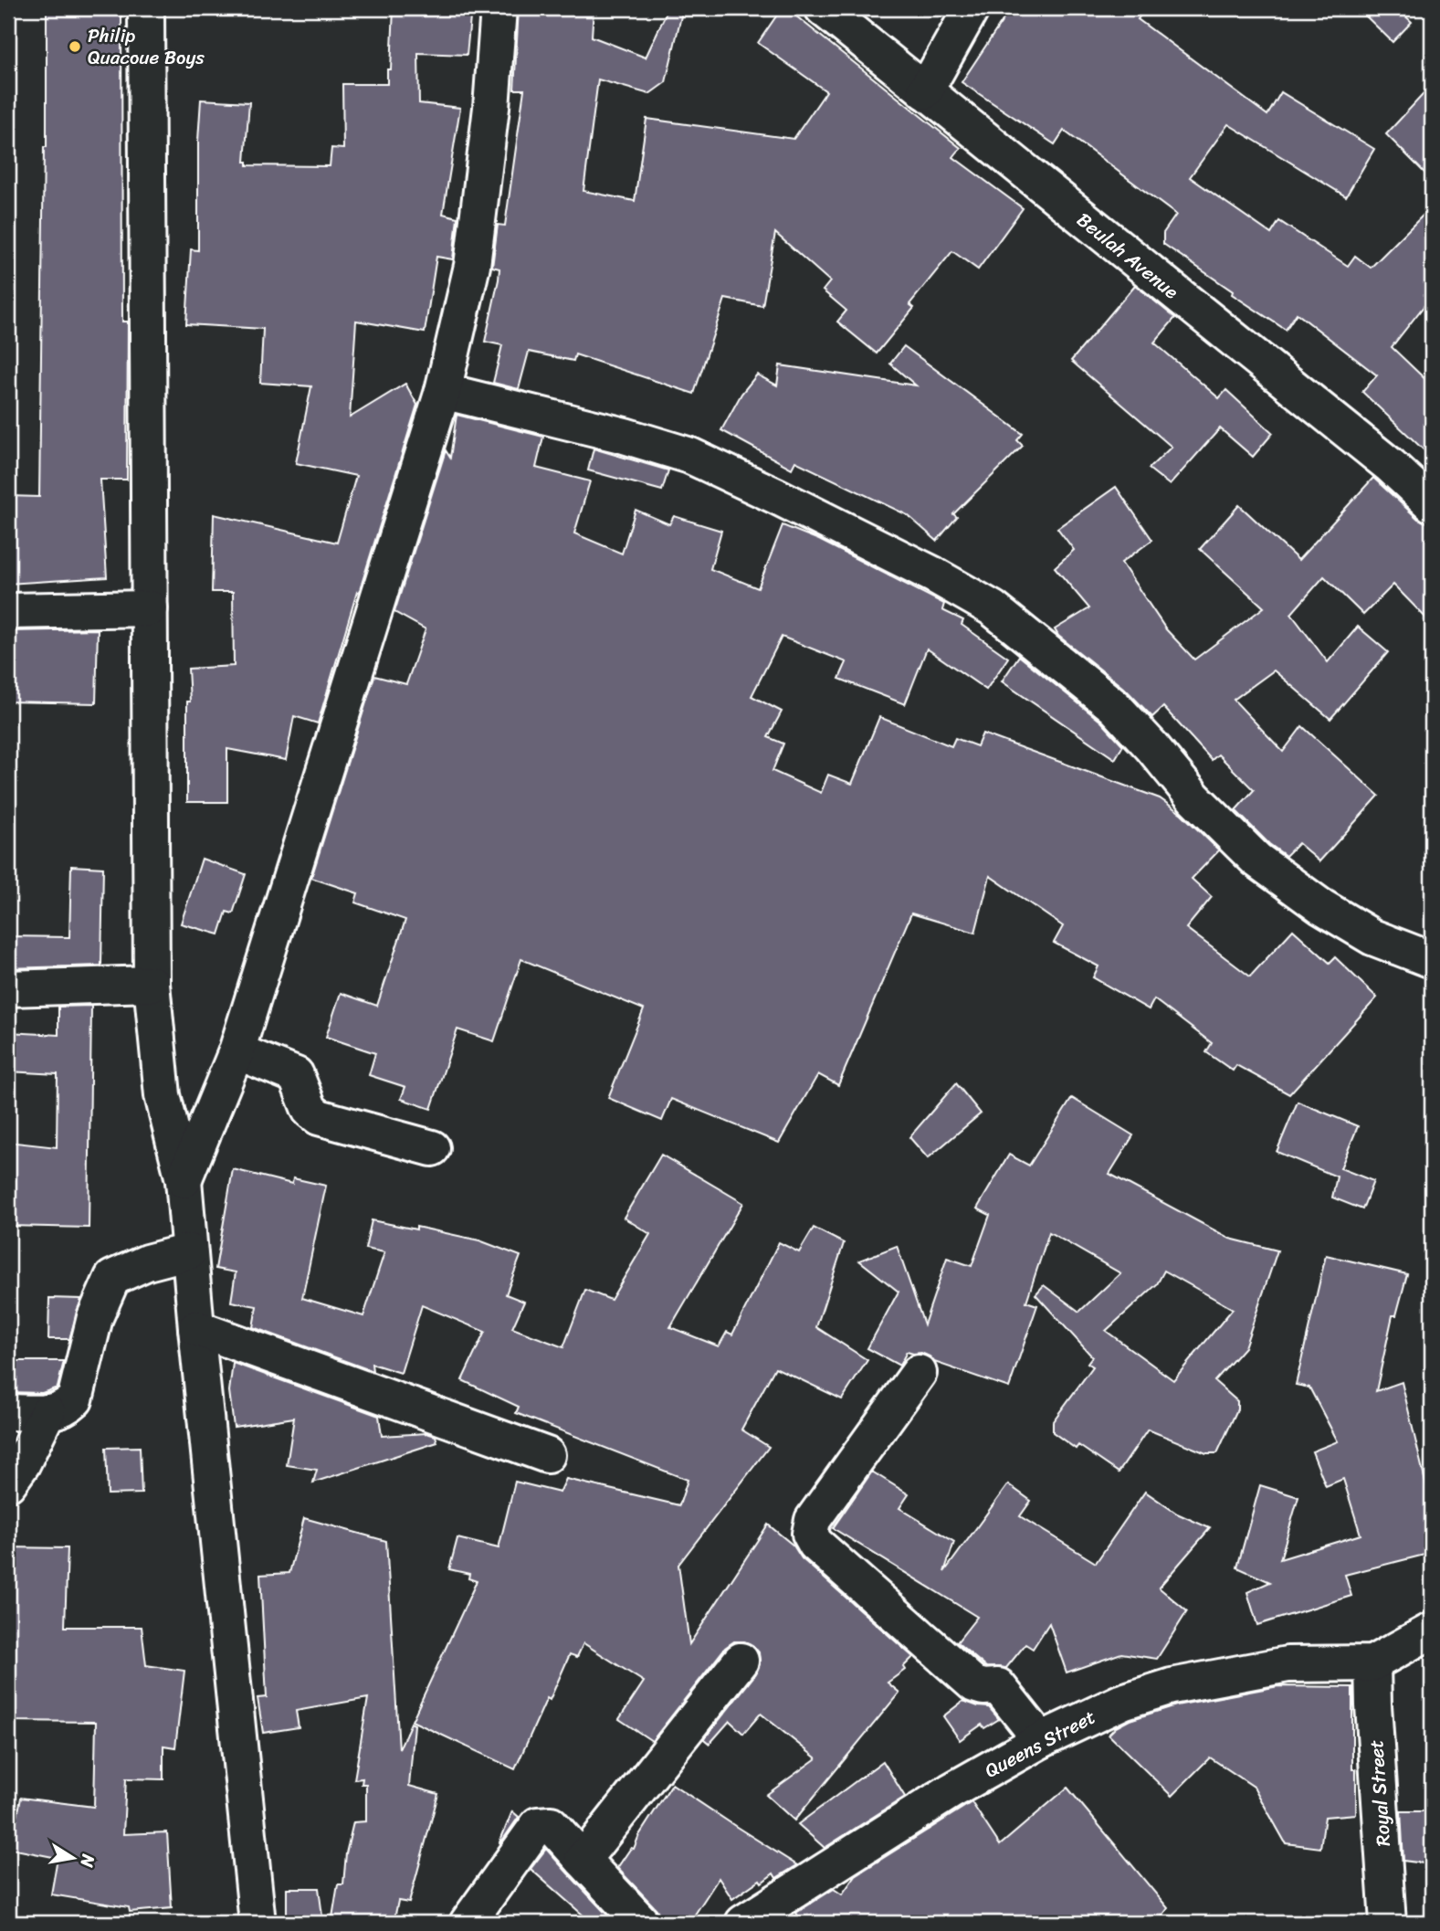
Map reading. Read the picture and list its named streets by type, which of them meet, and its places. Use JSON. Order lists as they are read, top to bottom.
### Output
{
  "streets": {
    "street": ["Beulah Avenue", "Queens Street", "Royal Street"]
  },
  "crossings": [
    ["Queens Street", "Royal Street"]
  ],
  "places": ["Philip Quacoue Boys"],
  "north": "right"
}
